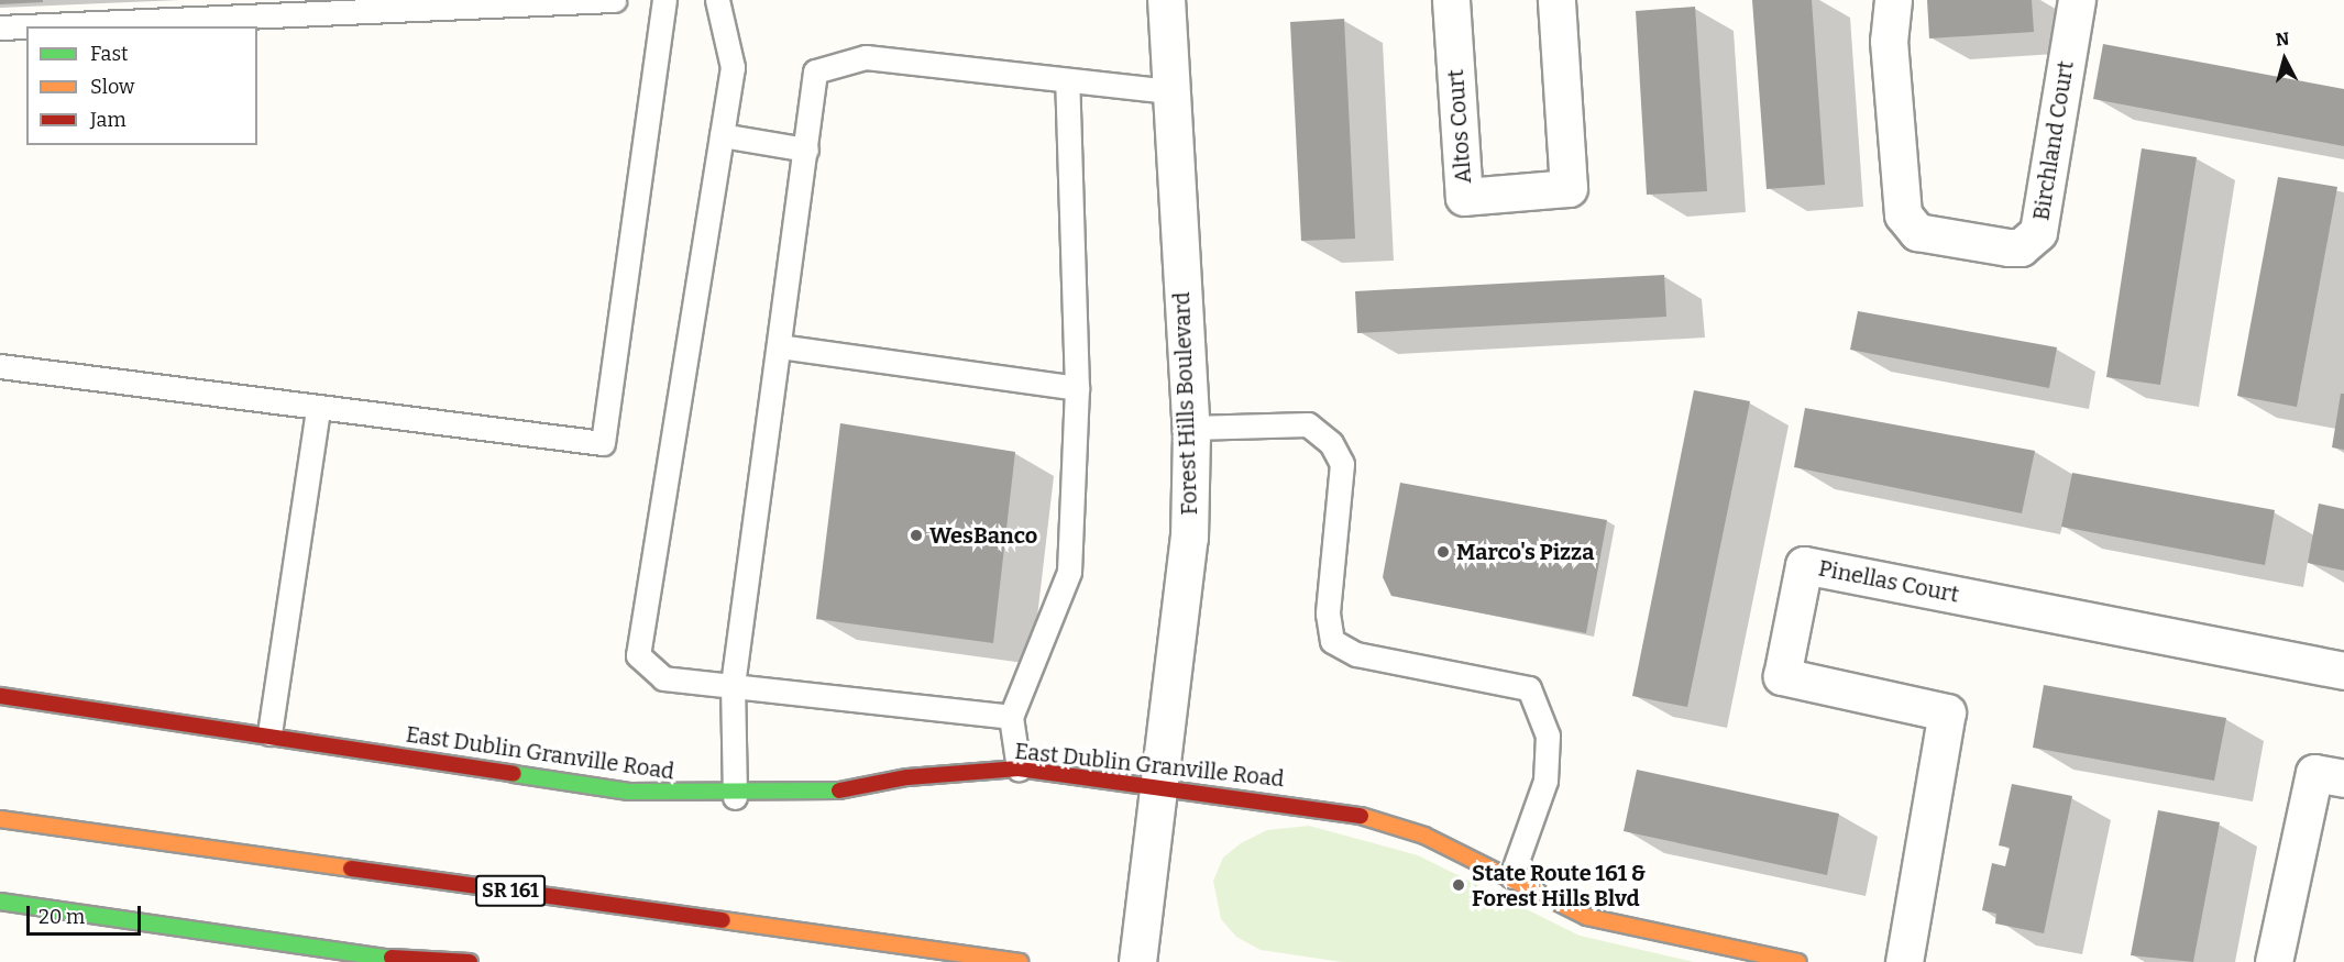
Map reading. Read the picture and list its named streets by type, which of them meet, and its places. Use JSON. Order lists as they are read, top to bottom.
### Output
{
  "streets": {
    "street": [
      "Altos Court",
      "Birchland Court",
      "Forest Hills Boulevard",
      "Pinellas Court",
      "East Dublin Granville Road",
      "SR 161"
    ]
  },
  "crossings": [
    ["Forest Hills Boulevard", "East Dublin Granville Road"]
  ],
  "places": ["WesBanco", "Marco's Pizza", "State Route 161 & Forest Hills Blvd"],
  "legend": ["Fast", "Slow", "Jam"],
  "scale_bar": "20 m",
  "north": "top"
}
